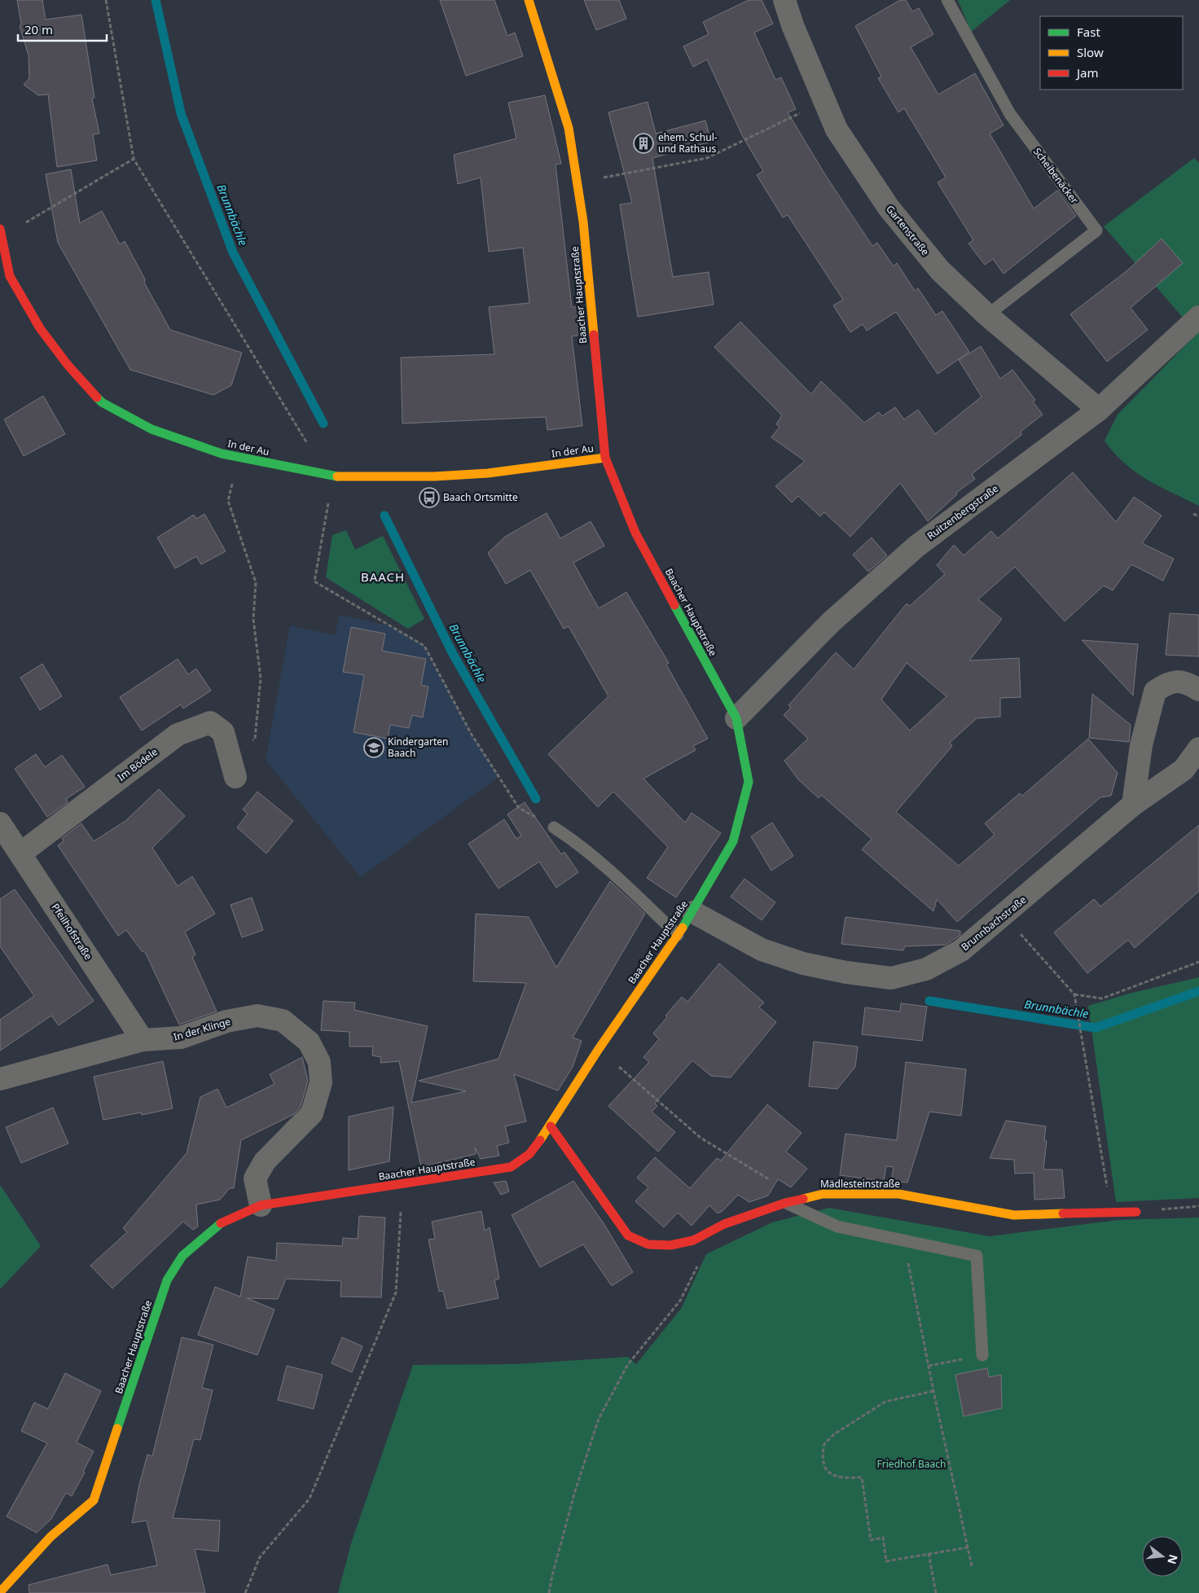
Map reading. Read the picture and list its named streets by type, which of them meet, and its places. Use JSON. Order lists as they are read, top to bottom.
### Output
{
  "streets": {
    "street": [
      "Gartenstraße",
      "Baacher Hauptstraße",
      "In der Au",
      "Ruitzenbergstraße",
      "Im Bödele",
      "Brunnbachstraße",
      "Pfeilhofstraße",
      "In der Klinge",
      "Mädlesteinstraße"
    ],
    "lane": ["Scheibenäcker"]
  },
  "crossings": [
    ["Scheibenäcker", "Gartenstraße"],
    ["Gartenstraße", "Ruitzenbergstraße"],
    ["Baacher Hauptstraße", "In der Au"],
    ["Baacher Hauptstraße", "Ruitzenbergstraße"],
    ["Baacher Hauptstraße", "Brunnbachstraße"],
    ["Baacher Hauptstraße", "In der Klinge"],
    ["Baacher Hauptstraße", "Mädlesteinstraße"],
    ["Im Bödele", "Pfeilhofstraße"],
    ["Pfeilhofstraße", "In der Klinge"]
  ],
  "districts": ["BAACH"],
  "water": ["Brunnbächle"],
  "parks": ["Friedhof Baach"],
  "places": {
    "building": ["ehem. Schul- und Rathaus"],
    "bus stop": ["Baach Ortsmitte"],
    "school or university": ["Kindergarten Baach"]
  },
  "legend": ["Fast", "Slow", "Jam"],
  "scale_bar": "20 m",
  "north": "right"
}
